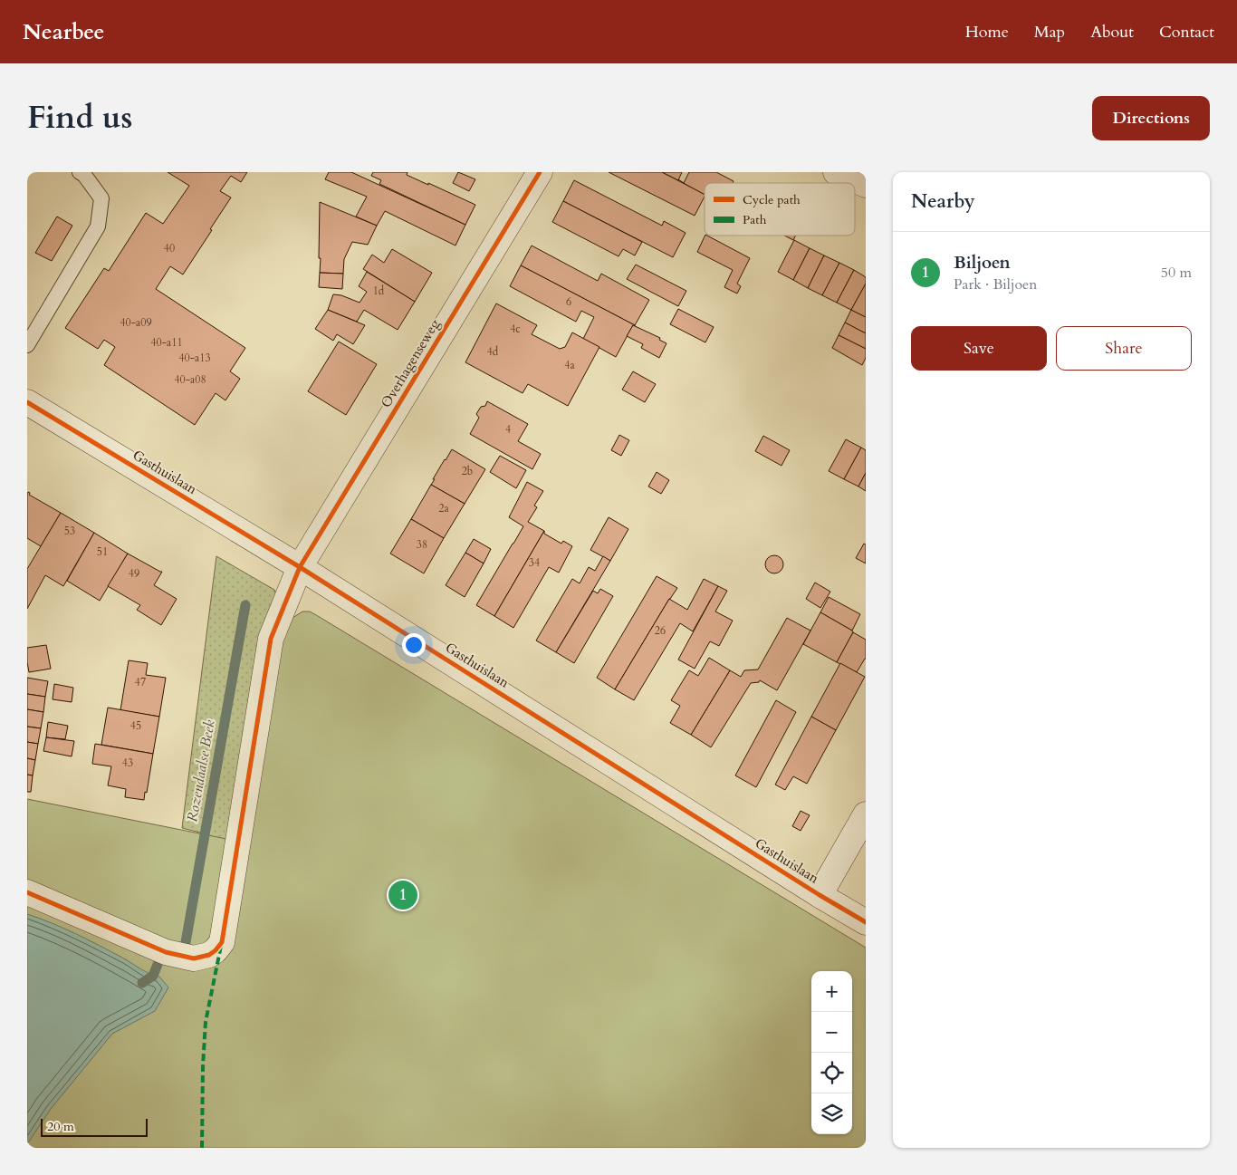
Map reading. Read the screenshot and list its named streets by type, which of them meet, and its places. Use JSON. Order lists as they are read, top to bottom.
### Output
{
  "streets": {
    "street": ["Overhagenseweg", "Gasthuislaan"]
  },
  "crossings": [
    ["Overhagenseweg", "Gasthuislaan"]
  ],
  "water": ["Rozendaalse Beek"],
  "house_numbers": [
    "40",
    "1d",
    "6",
    "40-a09",
    "4c",
    "40-a11",
    "4d",
    "40-a13",
    "4a",
    "40-a08",
    "4",
    "2b",
    "2a",
    "53",
    "38",
    "51",
    "34",
    "49",
    "26",
    "47",
    "45",
    "43"
  ],
  "legend": ["Cycle path", "Path"],
  "scale_bar": "20 m",
  "page": {
    "header": "Nearbee",
    "nav": [
      "Home",
      "Map",
      "About",
      "Contact"
    ],
    "title": "Find us",
    "buttons": [
      "Directions",
      ["Save", "Share"]
    ],
    "heading": "Nearby",
    "list": [
      {
        "mark": "1",
        "name": "Biljoen",
        "note": "Park · Biljoen",
        "value": "50 m"
      }
    ],
    "pins": "1",
    "map_buttons": ["+", "−"],
    "scale": "20 m"
  }
}
